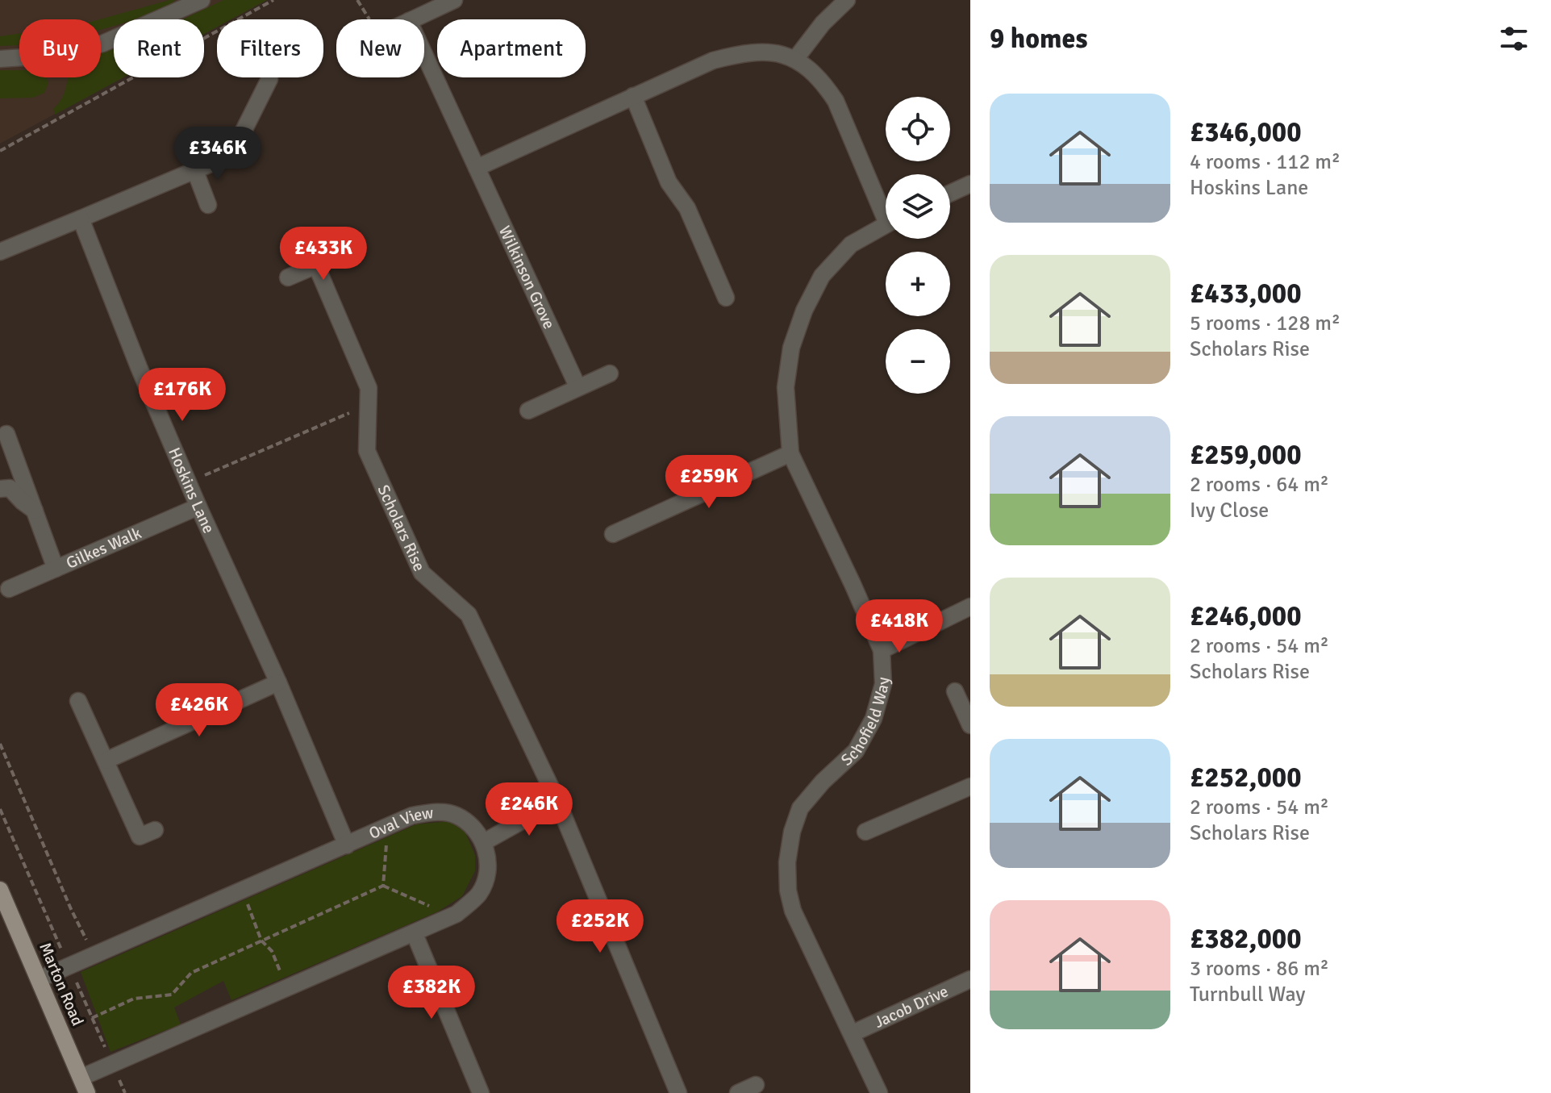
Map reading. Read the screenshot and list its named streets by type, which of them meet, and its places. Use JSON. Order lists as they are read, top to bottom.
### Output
{
  "streets": {
    "main road": ["Marton Road"],
    "street": [
      "Wilkinson Grove",
      "Hoskins Lane",
      "Scholars Rise",
      "Gilkes Walk",
      "Schofield Way",
      "Oval View",
      "Jacob Drive"
    ]
  },
  "crossings": [
    ["Hoskins Lane", "Gilkes Walk"],
    ["Hoskins Lane", "Oval View"],
    ["Schofield Way", "Jacob Drive"],
    ["Oval View", "Marton Road"]
  ],
  "page": {
    "heading": "9 homes",
    "chip": [
      "Buy",
      "Rent",
      "Filters",
      "New",
      "Apartment"
    ],
    "list": [
      {
        "name": "£346,000",
        "note": "4 rooms · 112 m² · Hoskins Lane"
      },
      {
        "name": "£433,000",
        "note": "5 rooms · 128 m² · Scholars Rise"
      },
      {
        "name": "£259,000",
        "note": "2 rooms · 64 m² · Ivy Close"
      },
      {
        "name": "£246,000",
        "note": "2 rooms · 54 m² · Scholars Rise"
      },
      {
        "name": "£252,000",
        "note": "2 rooms · 54 m² · Scholars Rise"
      },
      {
        "name": "£382,000",
        "note": "3 rooms · 86 m² · Turnbull Way"
      }
    ],
    "map_buttons": ["+", "−"],
    "price": [
      "£346K",
      "£433K",
      "£176K",
      "£259K",
      "£418K",
      "£426K",
      "£246K",
      "£252K",
      "£382K"
    ]
  }
}
